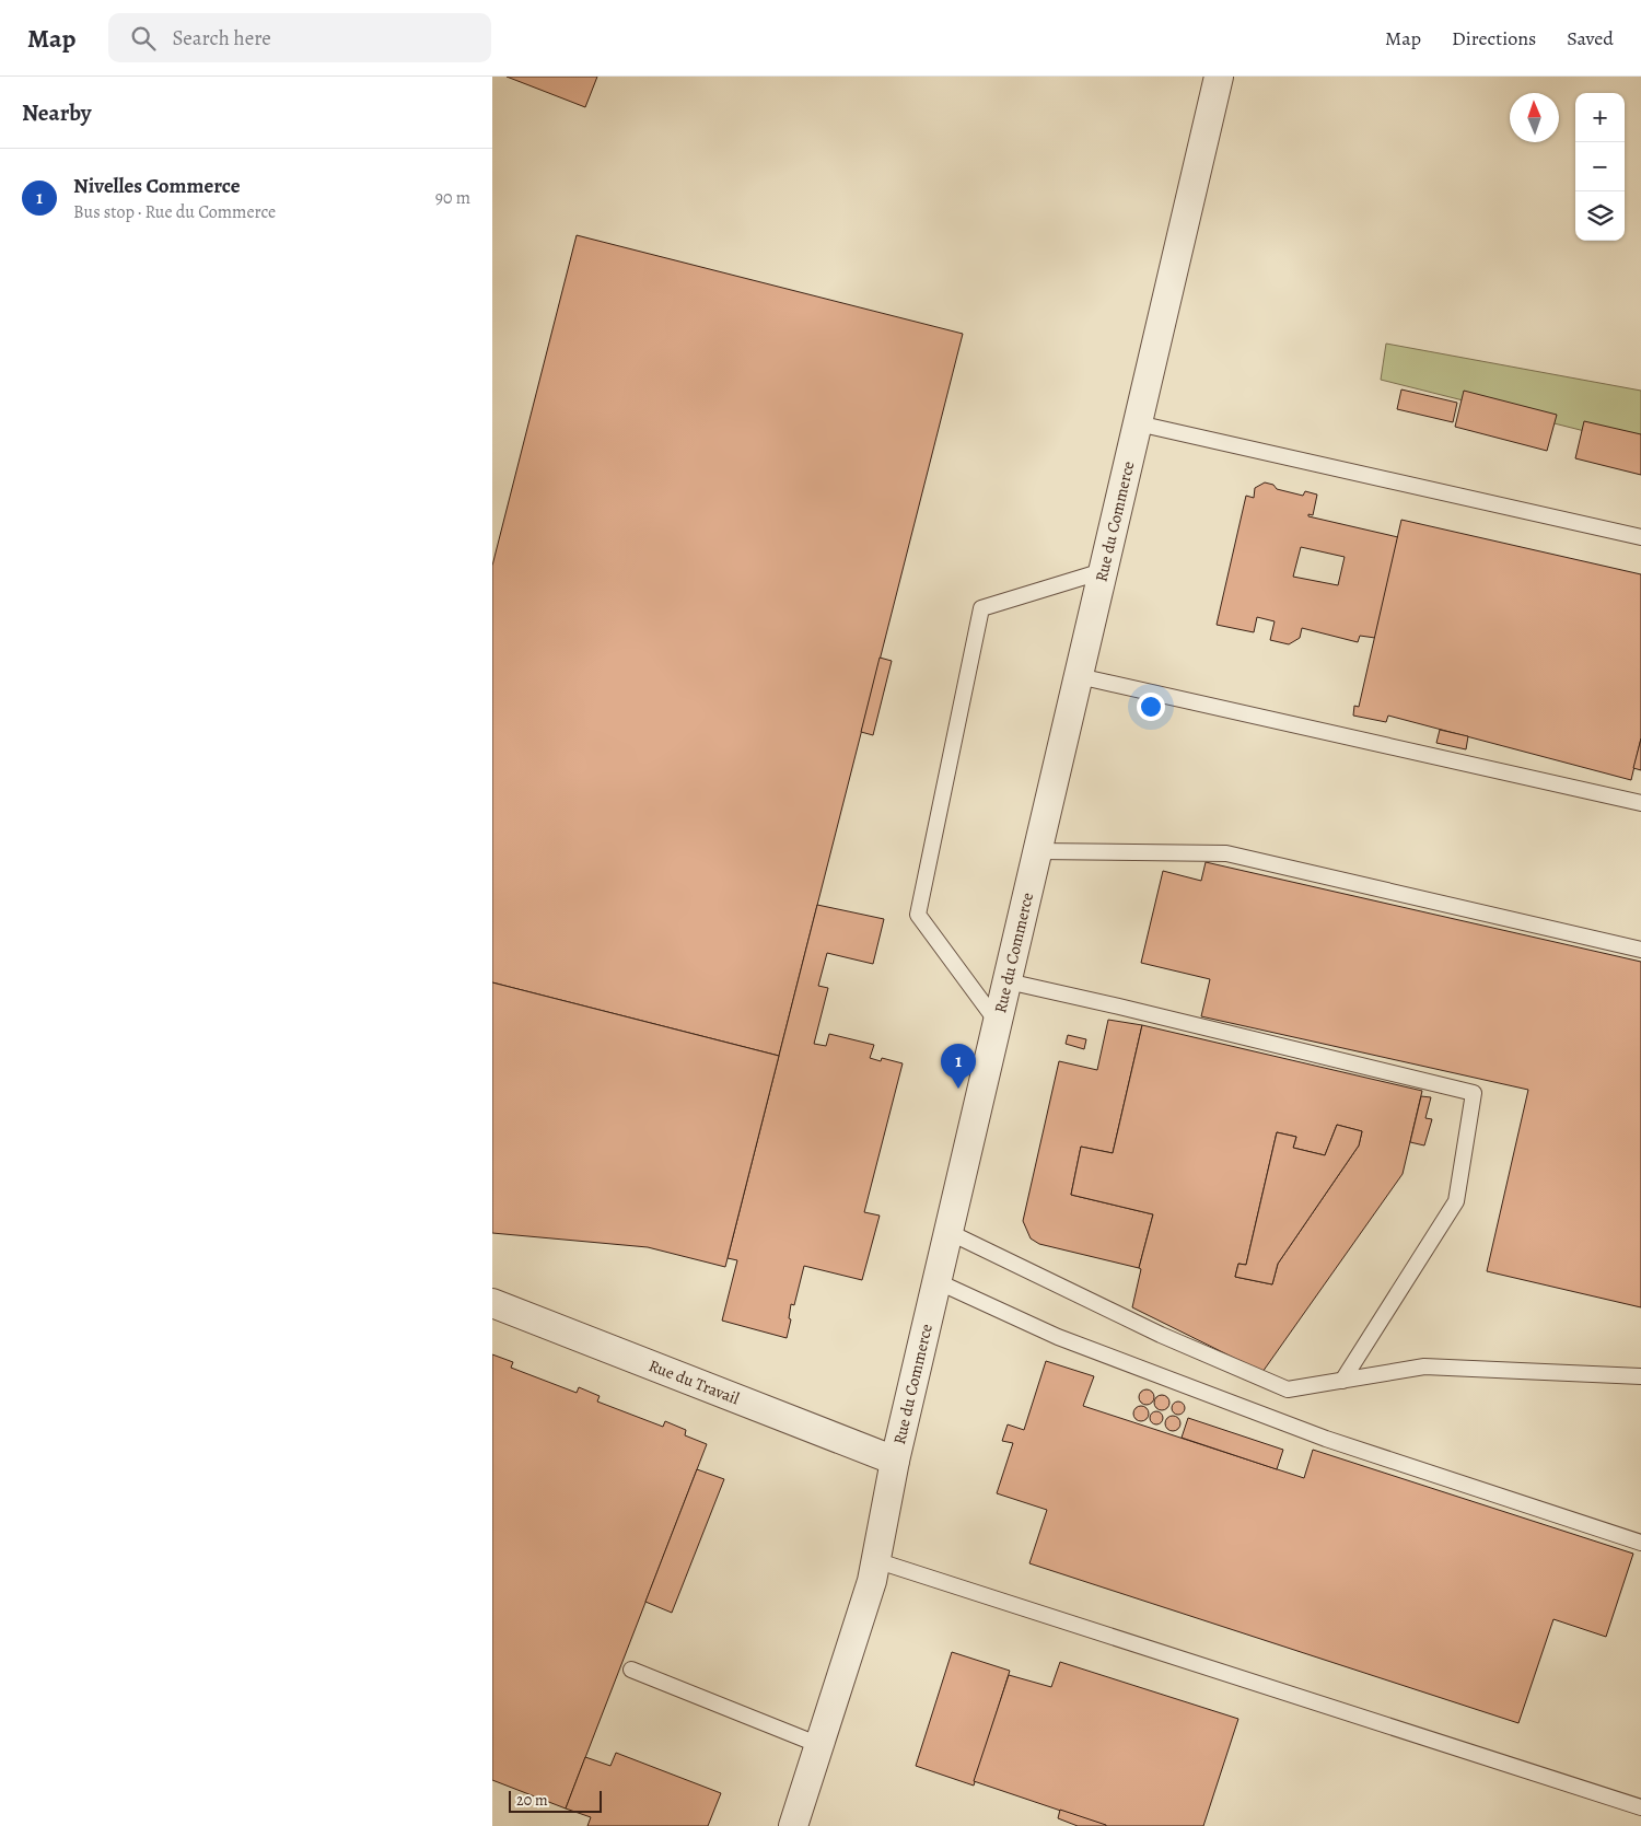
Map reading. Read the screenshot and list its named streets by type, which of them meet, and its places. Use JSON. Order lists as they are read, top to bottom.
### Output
{
  "streets": {
    "street": ["Rue du Commerce", "Rue du Travail"]
  },
  "crossings": [
    ["Rue du Commerce", "Rue du Travail"]
  ],
  "scale_bar": "20 m",
  "north": "top",
  "page": {
    "header": "Map",
    "search": "Search here",
    "nav": ["Map", "Directions", "Saved"],
    "heading": "Nearby",
    "map_buttons": ["+", "−"],
    "list": [
      {
        "mark": "1",
        "name": "Nivelles Commerce",
        "note": "Bus stop · Rue du Commerce",
        "value": "90 m"
      }
    ],
    "pins": "1",
    "scale": "20 m"
  }
}
